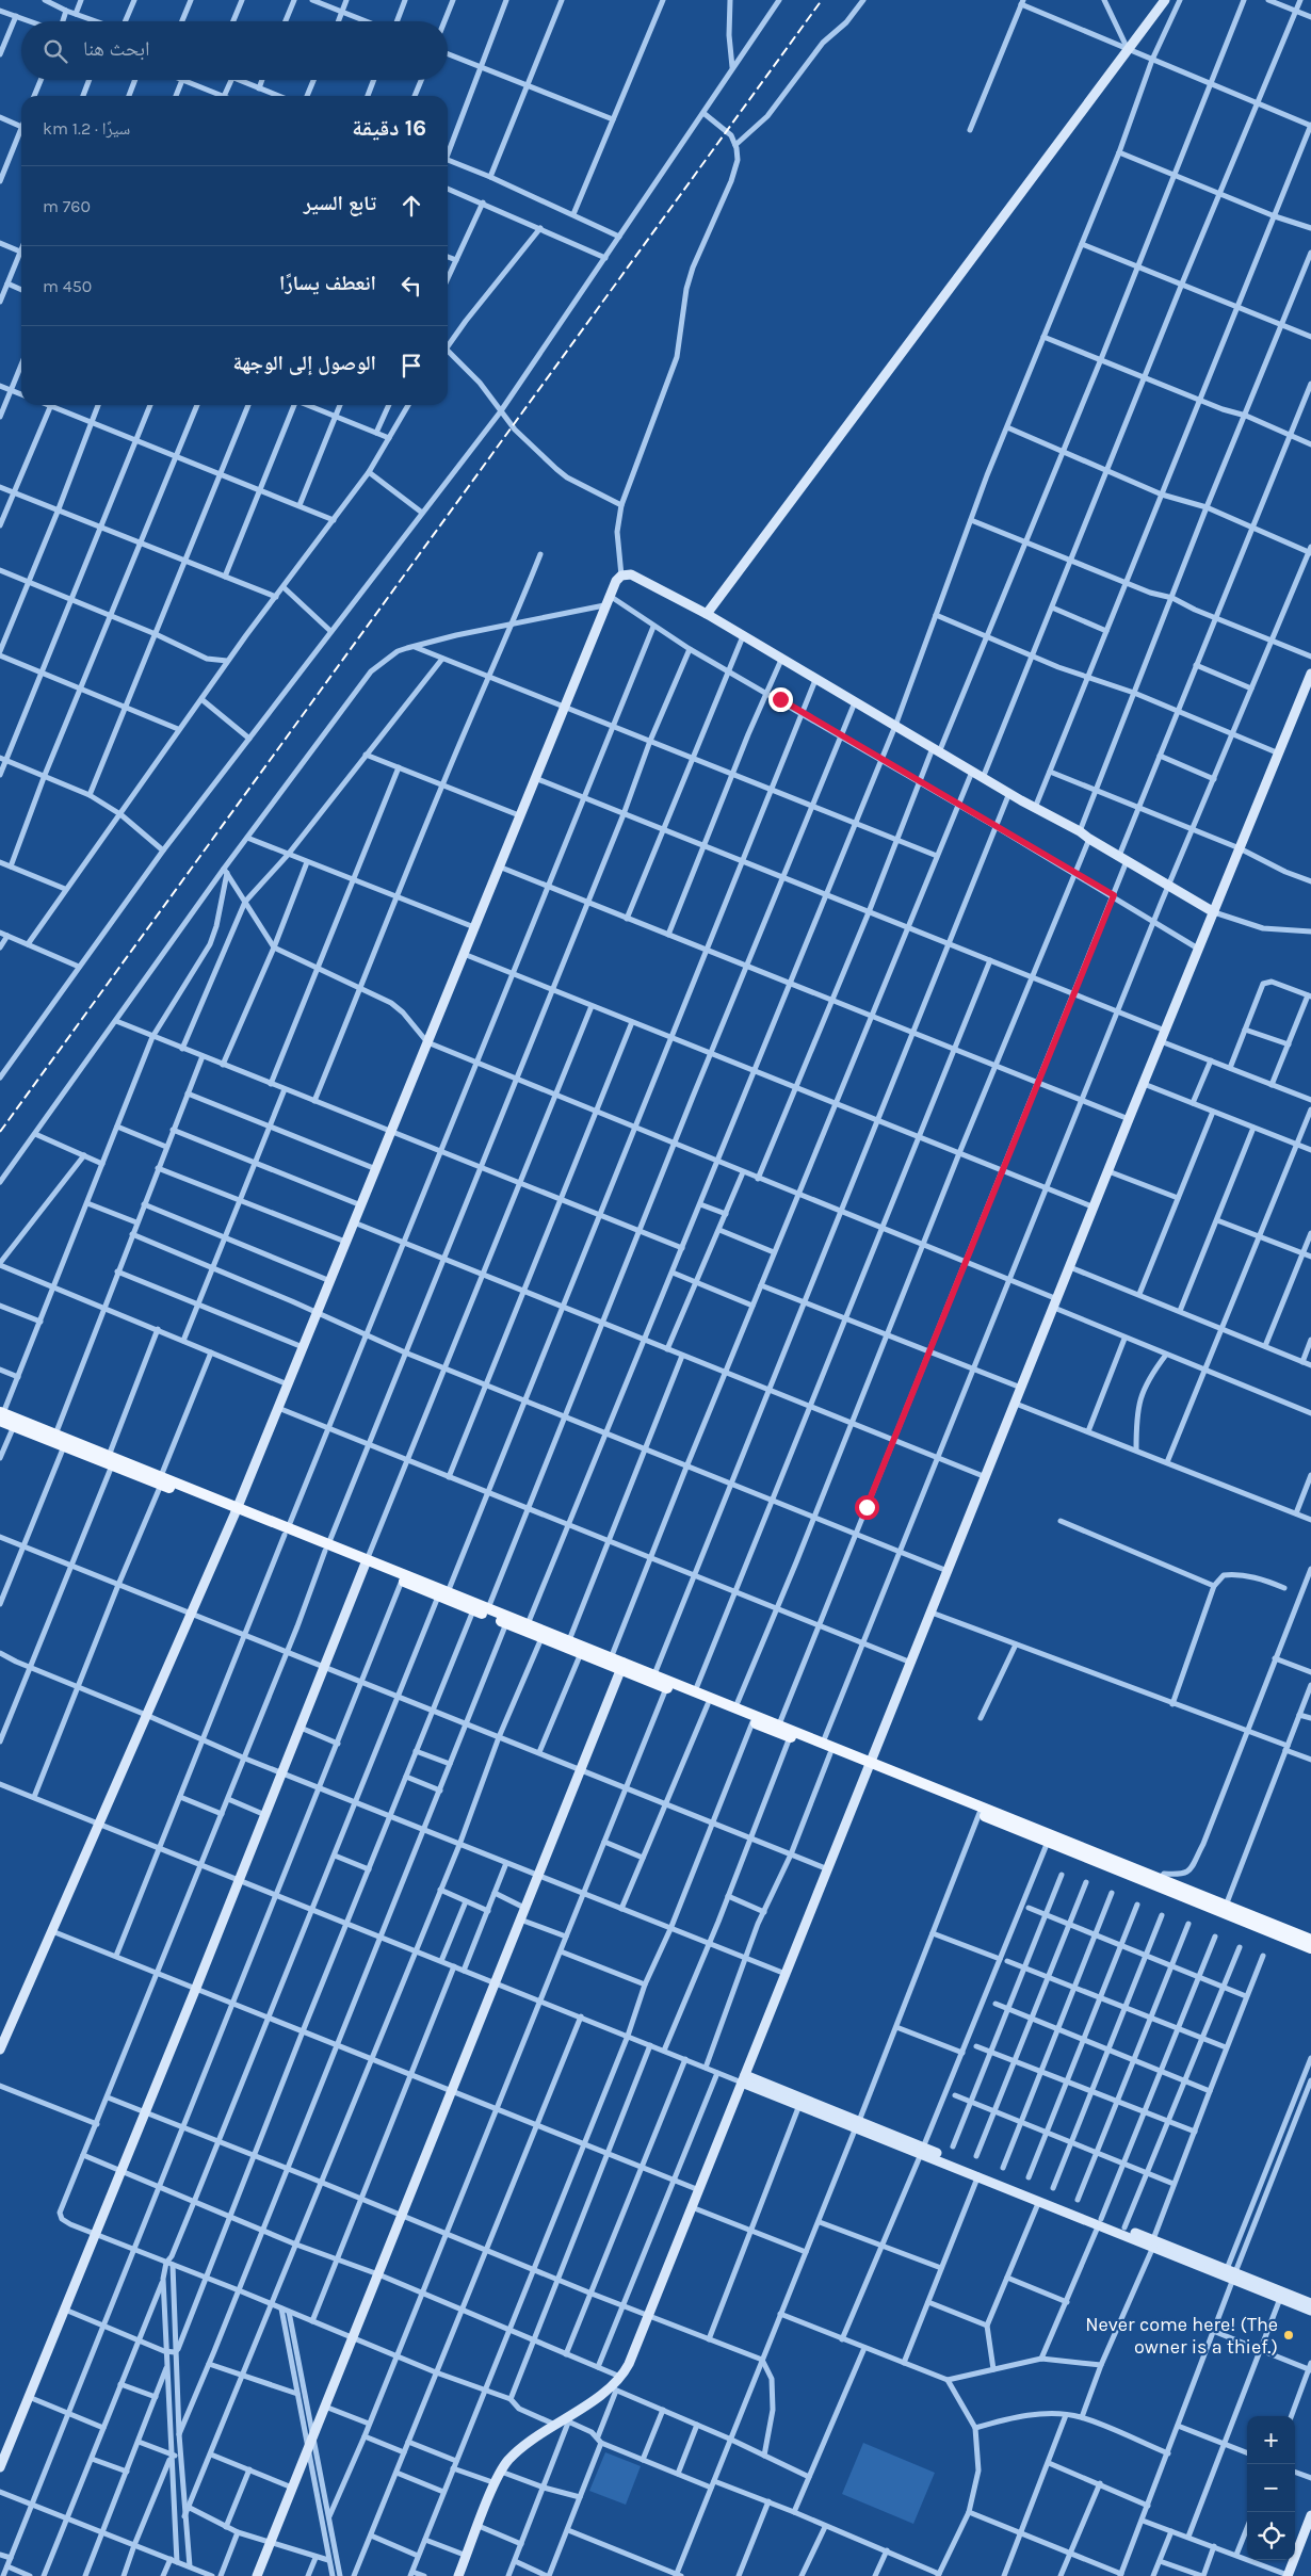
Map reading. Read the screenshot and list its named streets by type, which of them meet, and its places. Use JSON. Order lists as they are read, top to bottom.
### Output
{
  "places": ["Never come here! (The owner is a thief.)"],
  "page": {
    "search": "ابحث هنا",
    "heading": ["16 دقيقة", "سيرًا · 1.2 km"],
    "list": [
      ["تابع السير", "760 m"],
      ["انعطف يسارًا", "450 m"],
      "الوصول إلى الوجهة"
    ],
    "map_buttons": ["+", "−"]
  }
}
